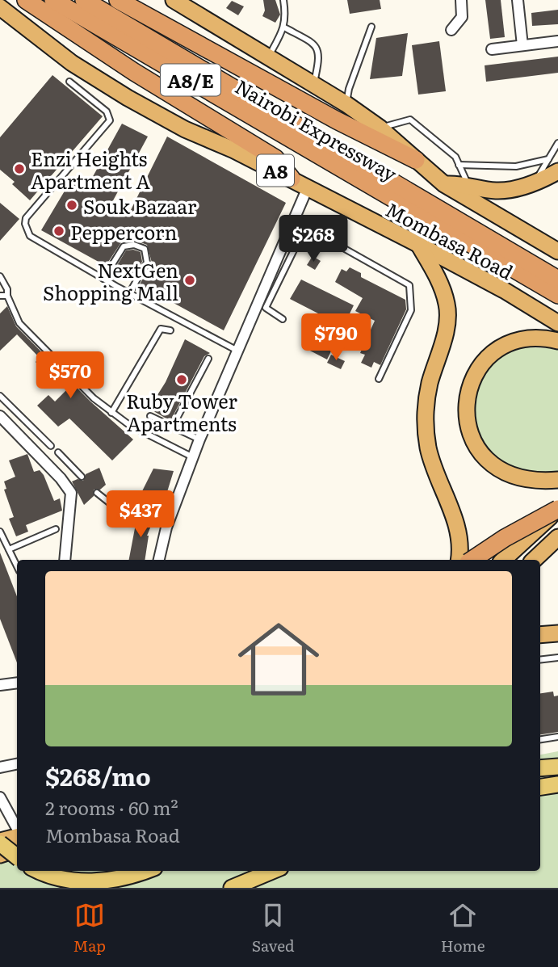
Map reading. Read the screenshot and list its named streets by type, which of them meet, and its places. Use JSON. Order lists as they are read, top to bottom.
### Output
{
  "streets": {
    "highway": [
      "A8/E",
      "Nairobi Expressway",
      "A8",
      "Mombasa Road"
    ]
  },
  "places": [
    "Enzi Heights Apartment A",
    "Souk Bazaar",
    "Peppercorn",
    "NextGen Shopping Mall",
    "Ruby Tower Apartments"
  ],
  "page": {
    "price": [
      "$268",
      "$790",
      "$570",
      "$437"
    ],
    "list": [
      {
        "name": "$268/mo",
        "note": "2 rooms · 60 m² · Mombasa Road"
      }
    ],
    "tabs": ["Map", "Saved", "Home"]
  }
}
